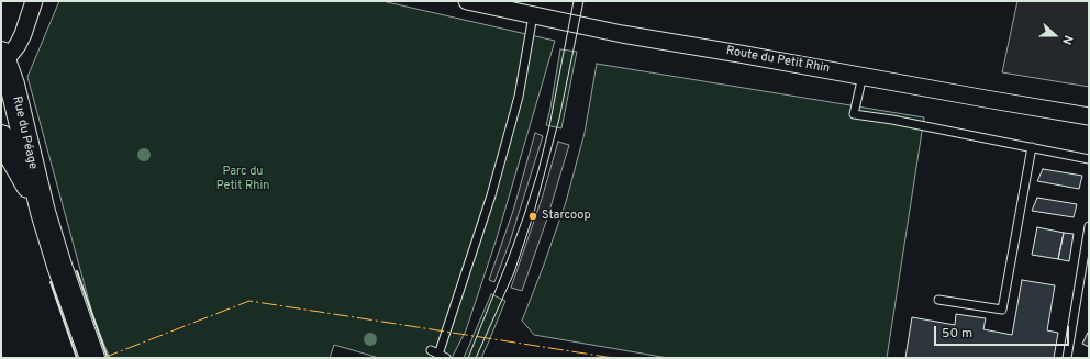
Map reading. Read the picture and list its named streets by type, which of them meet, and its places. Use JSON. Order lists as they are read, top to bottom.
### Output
{
  "streets": {
    "main road": ["Rue du Péage"],
    "street": ["Route du Petit Rhin"]
  },
  "parks": ["Parc du Petit Rhin"],
  "places": ["Starcoop"],
  "scale_bar": "50 m",
  "north": "right"
}
